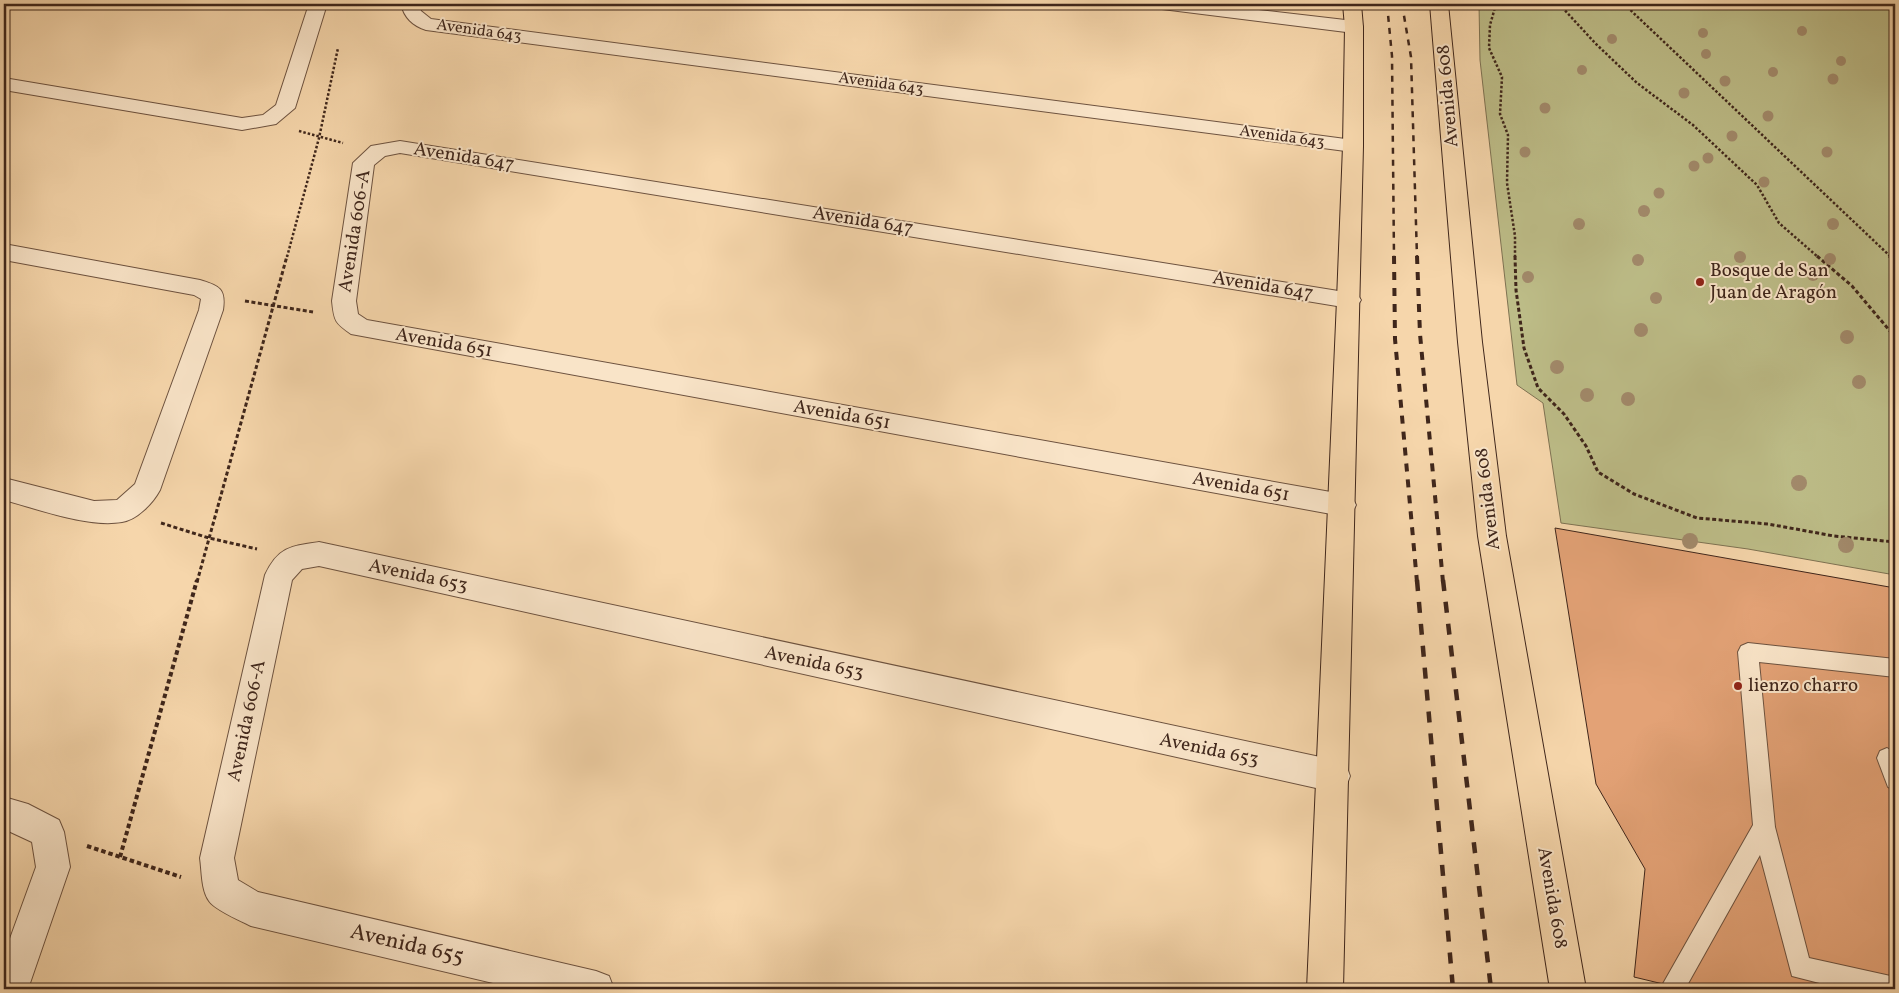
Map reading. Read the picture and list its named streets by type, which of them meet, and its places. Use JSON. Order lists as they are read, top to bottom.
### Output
{
  "streets": {
    "highway": ["Avenida 608"],
    "street": [
      "Avenida 643",
      "Avenida 647",
      "Avenida 606-A",
      "Avenida 651",
      "Avenida 653",
      "Avenida 655"
    ]
  },
  "crossings": [
    ["Avenida 647", "Avenida 606-A"],
    ["Avenida 606-A", "Avenida 651"],
    ["Avenida 606-A", "Avenida 653"],
    ["Avenida 606-A", "Avenida 655"]
  ],
  "places": ["Bosque de San Juan de Aragón", "lienzo charro"]
}
